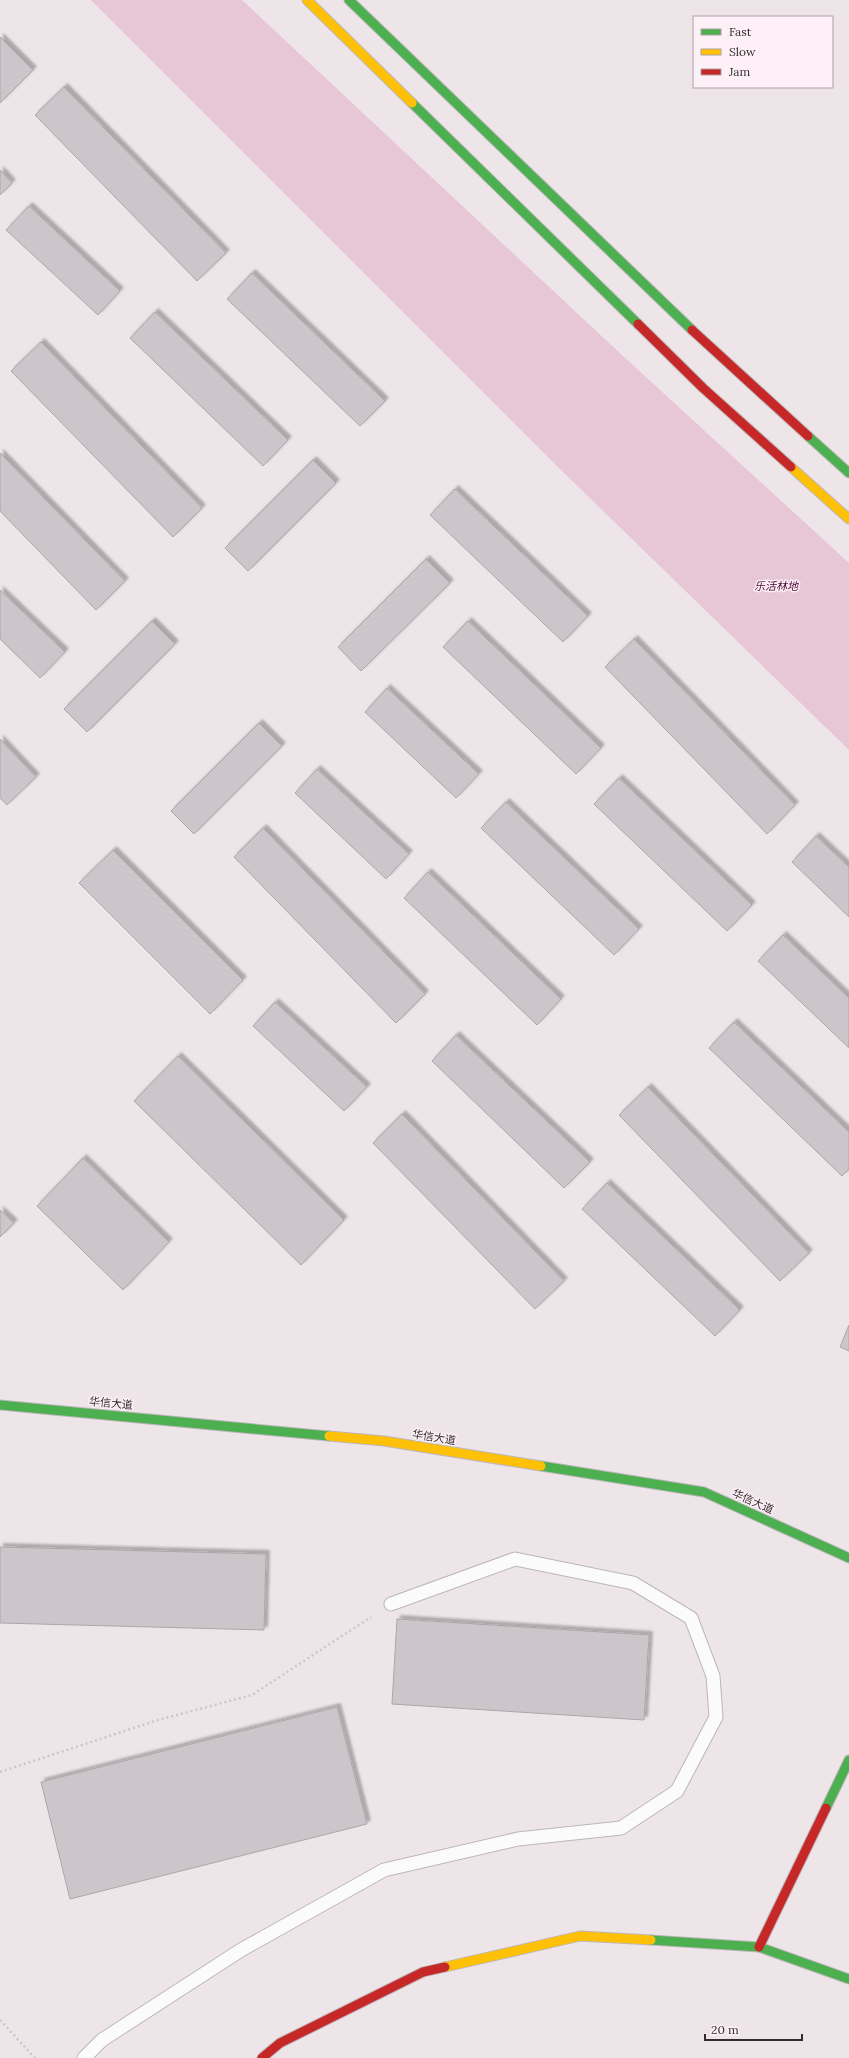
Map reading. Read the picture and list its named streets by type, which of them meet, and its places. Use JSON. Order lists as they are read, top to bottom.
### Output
{
  "streets": {
    "street": ["华信大道"]
  },
  "parks": ["乐活林地"],
  "legend": ["Fast", "Slow", "Jam"],
  "scale_bar": "20 m"
}
